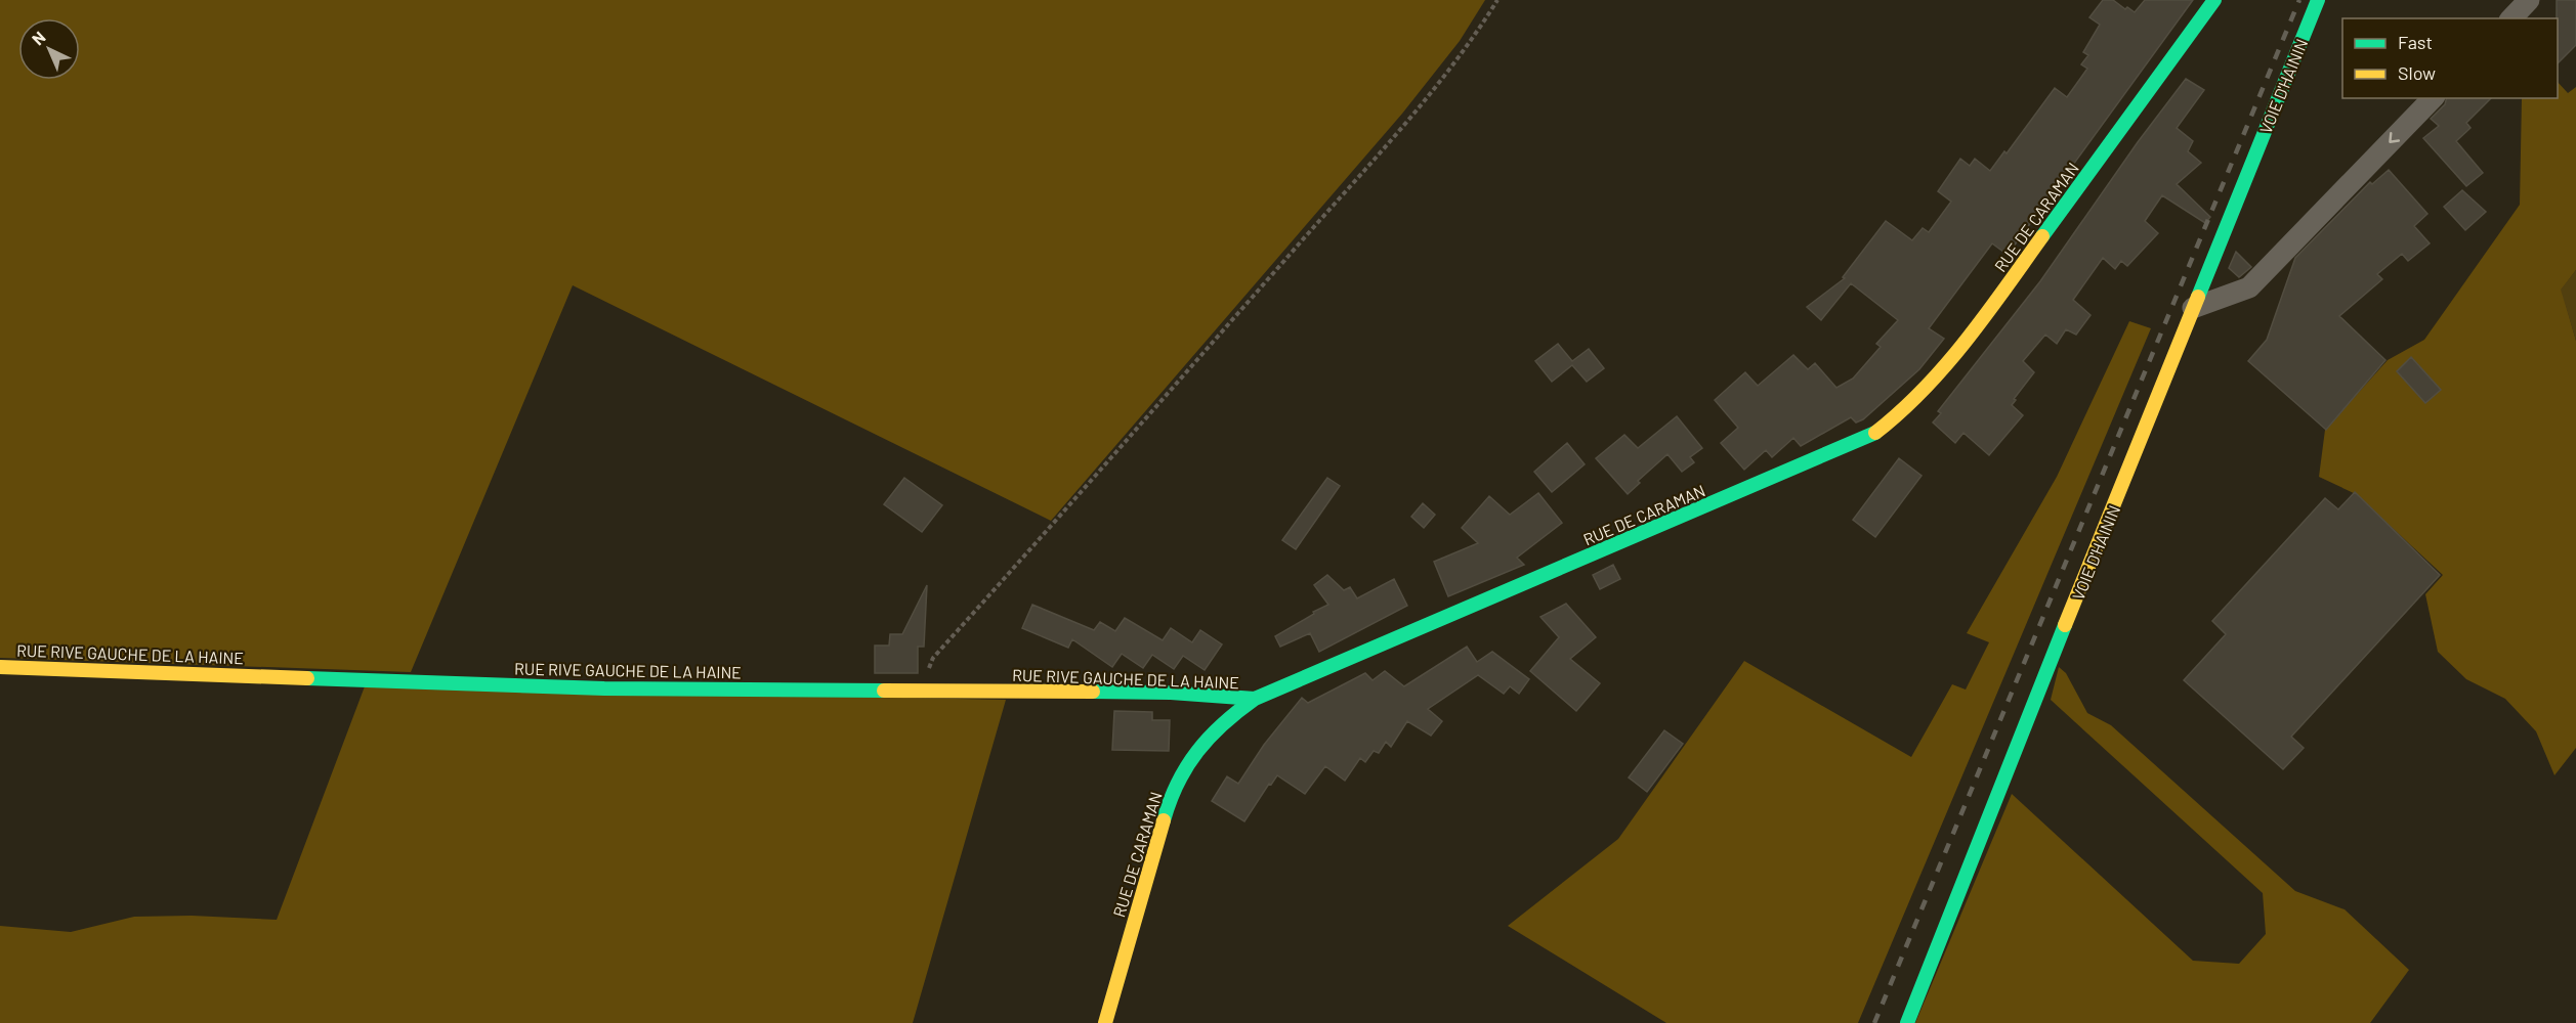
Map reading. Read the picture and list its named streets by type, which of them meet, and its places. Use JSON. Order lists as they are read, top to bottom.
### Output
{
  "streets": {
    "street": ["VOIE D'HAININ", "RUE DE CARAMAN", "RUE RIVE GAUCHE DE LA HAINE"]
  },
  "crossings": [
    ["RUE DE CARAMAN", "RUE RIVE GAUCHE DE LA HAINE"]
  ],
  "legend": ["Fast", "Slow"],
  "north": "top left"
}
